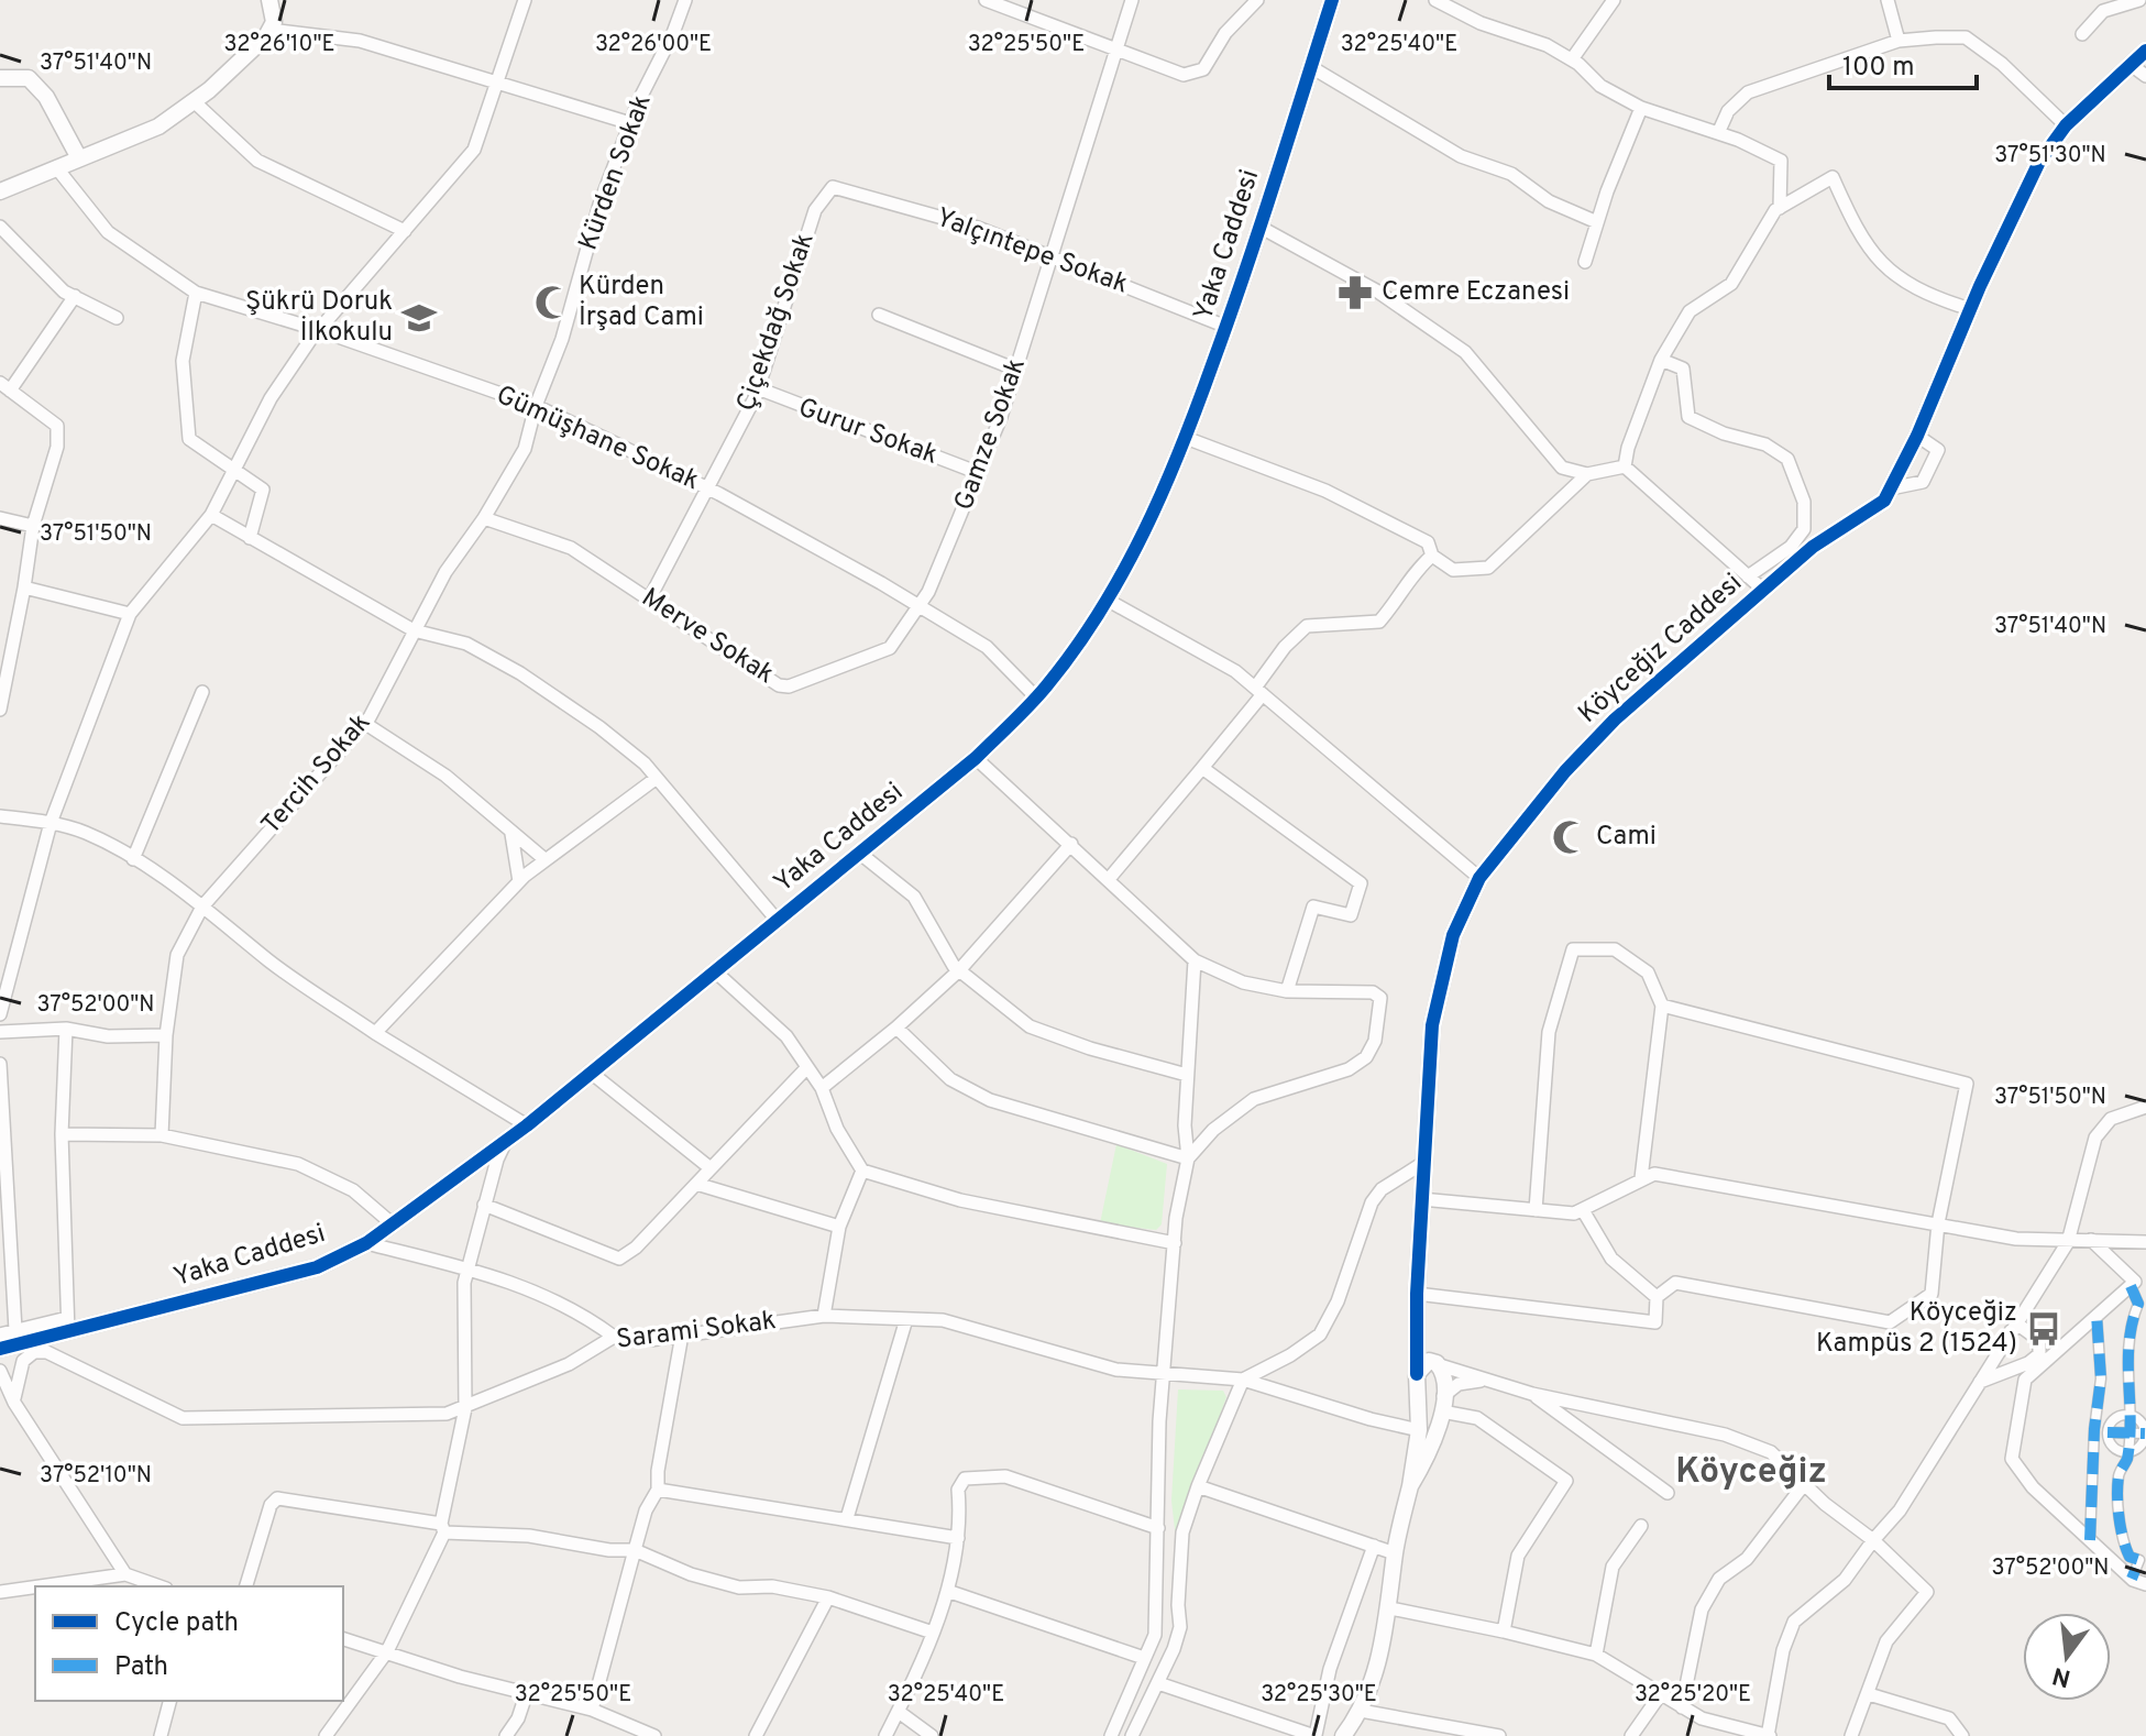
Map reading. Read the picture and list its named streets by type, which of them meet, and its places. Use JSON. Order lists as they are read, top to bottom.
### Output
{
  "streets": {
    "street": [
      "Kürden Sokak",
      "Yaka Caddesi",
      "Yalçıntepe Sokak",
      "Çiçekdağ Sokak",
      "Gurur Sokak",
      "Gamze Sokak",
      "Gümüşhane Sokak",
      "Merve Sokak",
      "Köyceğiz Caddesi",
      "Tercih Sokak",
      "Sarami Sokak"
    ]
  },
  "crossings": [
    ["Kürden Sokak", "Gümüşhane Sokak"],
    ["Kürden Sokak", "Merve Sokak"],
    ["Kürden Sokak", "Tercih Sokak"],
    ["Yaka Caddesi", "Yalçıntepe Sokak"],
    ["Yaka Caddesi", "Gümüşhane Sokak"],
    ["Yaka Caddesi", "Sarami Sokak"],
    ["Yalçıntepe Sokak", "Çiçekdağ Sokak"],
    ["Yalçıntepe Sokak", "Gamze Sokak"],
    ["Çiçekdağ Sokak", "Gurur Sokak"],
    ["Çiçekdağ Sokak", "Gümüşhane Sokak"],
    ["Çiçekdağ Sokak", "Merve Sokak"],
    ["Gurur Sokak", "Gamze Sokak"],
    ["Gamze Sokak", "Gümüşhane Sokak"],
    ["Gamze Sokak", "Merve Sokak"],
    ["Gümüşhane Sokak", "Merve Sokak"],
    ["Köyceğiz Caddesi", "Sarami Sokak"]
  ],
  "districts": ["Köyceğiz"],
  "places": {
    "pharmacy": ["Cemre Eczanesi"],
    "mosque": ["Kürden İrşad Cami", "Cami"],
    "school or university": ["Şükrü Doruk İlkokulu"],
    "bus stop": ["Köyceğiz Kampüs 2 (1524)"]
  },
  "legend": ["Cycle path", "Path"],
  "scale_bar": "100 m",
  "north": "bottom",
  "coordinates": [
    "32°26'10\"E",
    "32°26'00\"E",
    "32°25'50\"E",
    "32°25'40\"E",
    "37°51'40\"N",
    "37°51'30\"N",
    "37°51'50\"N",
    "37°52'00\"N",
    "37°52'10\"N",
    "32°25'30\"E",
    "32°25'20\"E"
  ]
}
